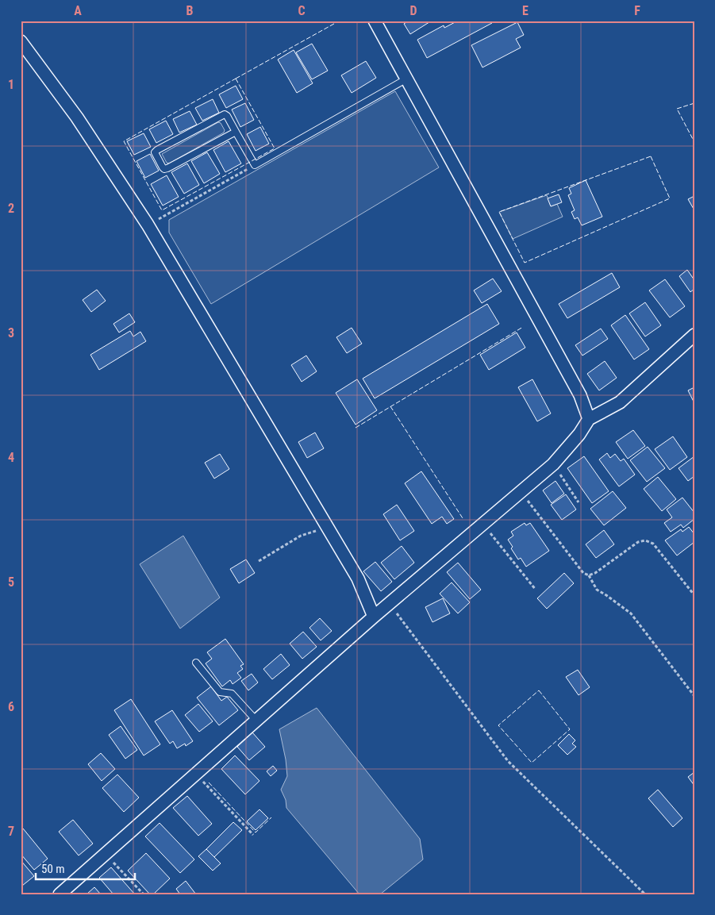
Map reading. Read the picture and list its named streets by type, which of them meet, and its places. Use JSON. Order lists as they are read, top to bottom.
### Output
{
  "scale_bar": "50 m",
  "grid": {
    "columns": [
      "A",
      "B",
      "C",
      "D",
      "E",
      "F"
    ],
    "rows": [
      "1",
      "2",
      "3",
      "4",
      "5",
      "6",
      "7"
    ]
  }
}
